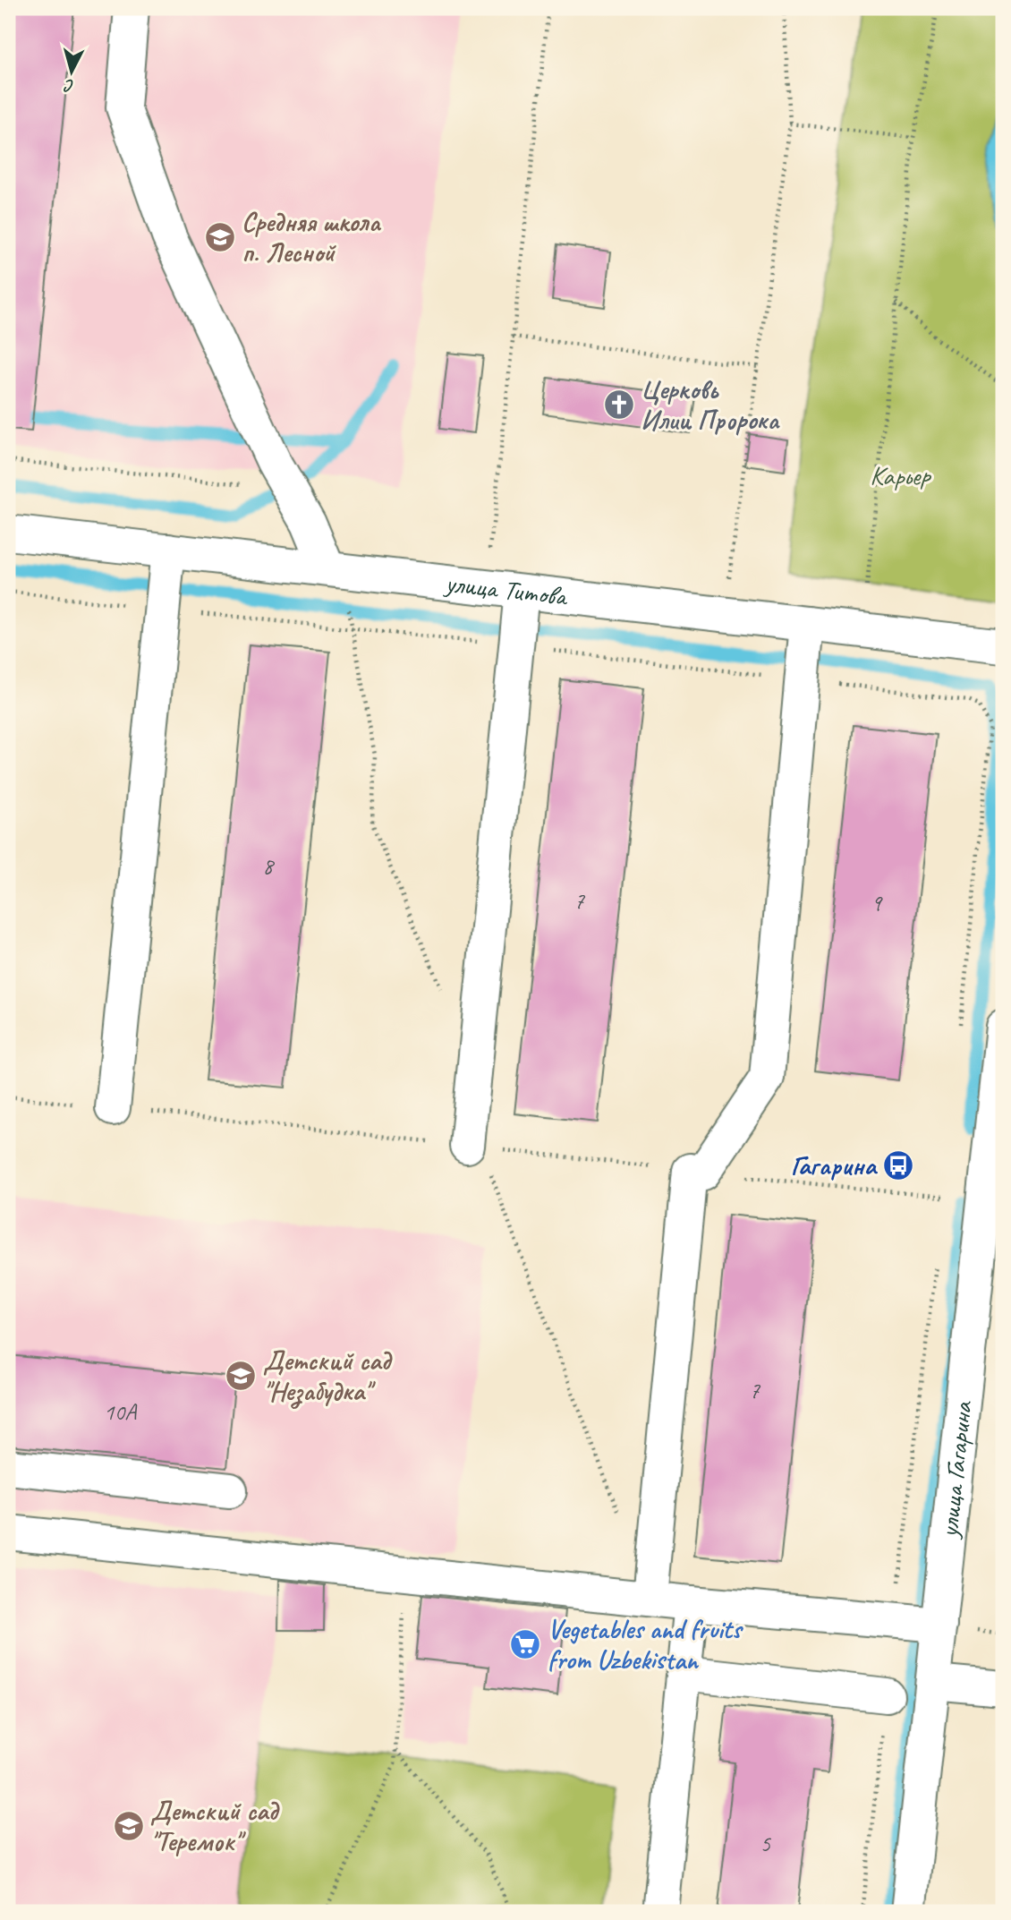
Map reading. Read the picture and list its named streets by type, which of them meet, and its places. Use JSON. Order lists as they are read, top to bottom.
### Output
{
  "streets": {
    "street": ["улица Титова", "улица Гагарина"]
  },
  "parks": ["Карьер"],
  "places": {
    "school or university": ["Средняя школа п. Лесной", "Детский сад \"Незабудка\"", "Детский сад \"Теремок\""],
    "church": ["Церковь Илии Пророка"],
    "bus stop": ["Гагарина"],
    "supermarket": ["Vegetables and fruits from Uzbekistan"]
  },
  "house_numbers": [
    "8",
    "7",
    "9",
    "7",
    "10А",
    "5"
  ],
  "north": "bottom"
}
